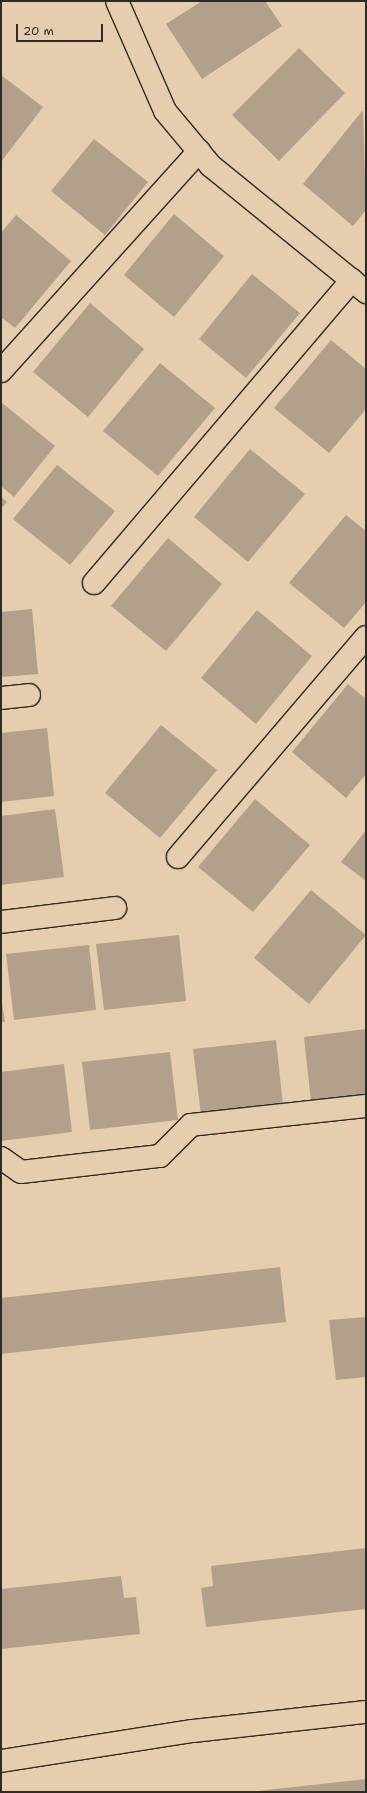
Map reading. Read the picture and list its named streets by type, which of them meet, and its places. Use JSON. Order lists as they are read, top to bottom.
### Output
{
  "scale_bar": "20 m"
}
